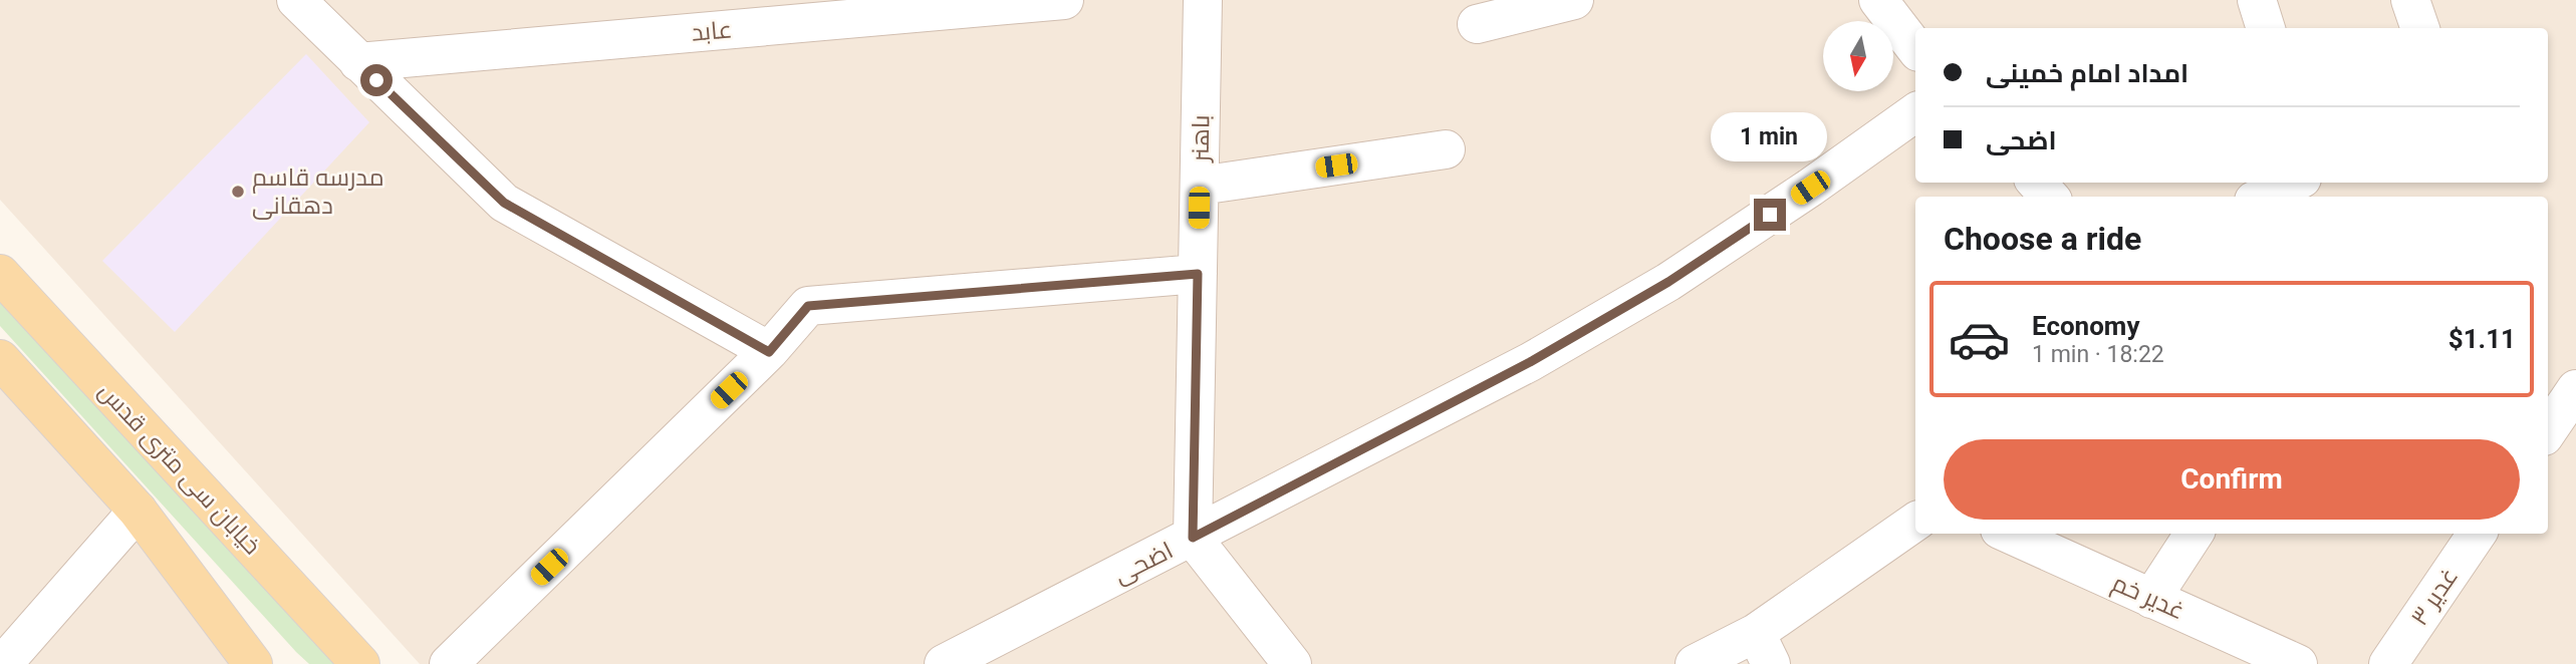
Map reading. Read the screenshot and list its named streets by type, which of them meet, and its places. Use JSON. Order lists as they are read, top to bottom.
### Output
{
  "streets": {
    "main road": ["خیابان سی متری قدس"],
    "street": [
      "عابد",
      "باهنر",
      "اضحی",
      "غدیر خم",
      "غدیر ۳"
    ]
  },
  "crossings": [
    ["باهنر", "اضحی"]
  ],
  "places": ["مدرسه قاسم دهقانی"],
  "north": "bottom",
  "page": {
    "banner": ["امداد امام خمینی", "اضحی"],
    "bubble": "1 min",
    "heading": "Choose a ride",
    "list": [
      {
        "name": "Economy",
        "note": "1 min · 18:22",
        "value": "$1.11"
      }
    ],
    "buttons": "Confirm"
  }
}
